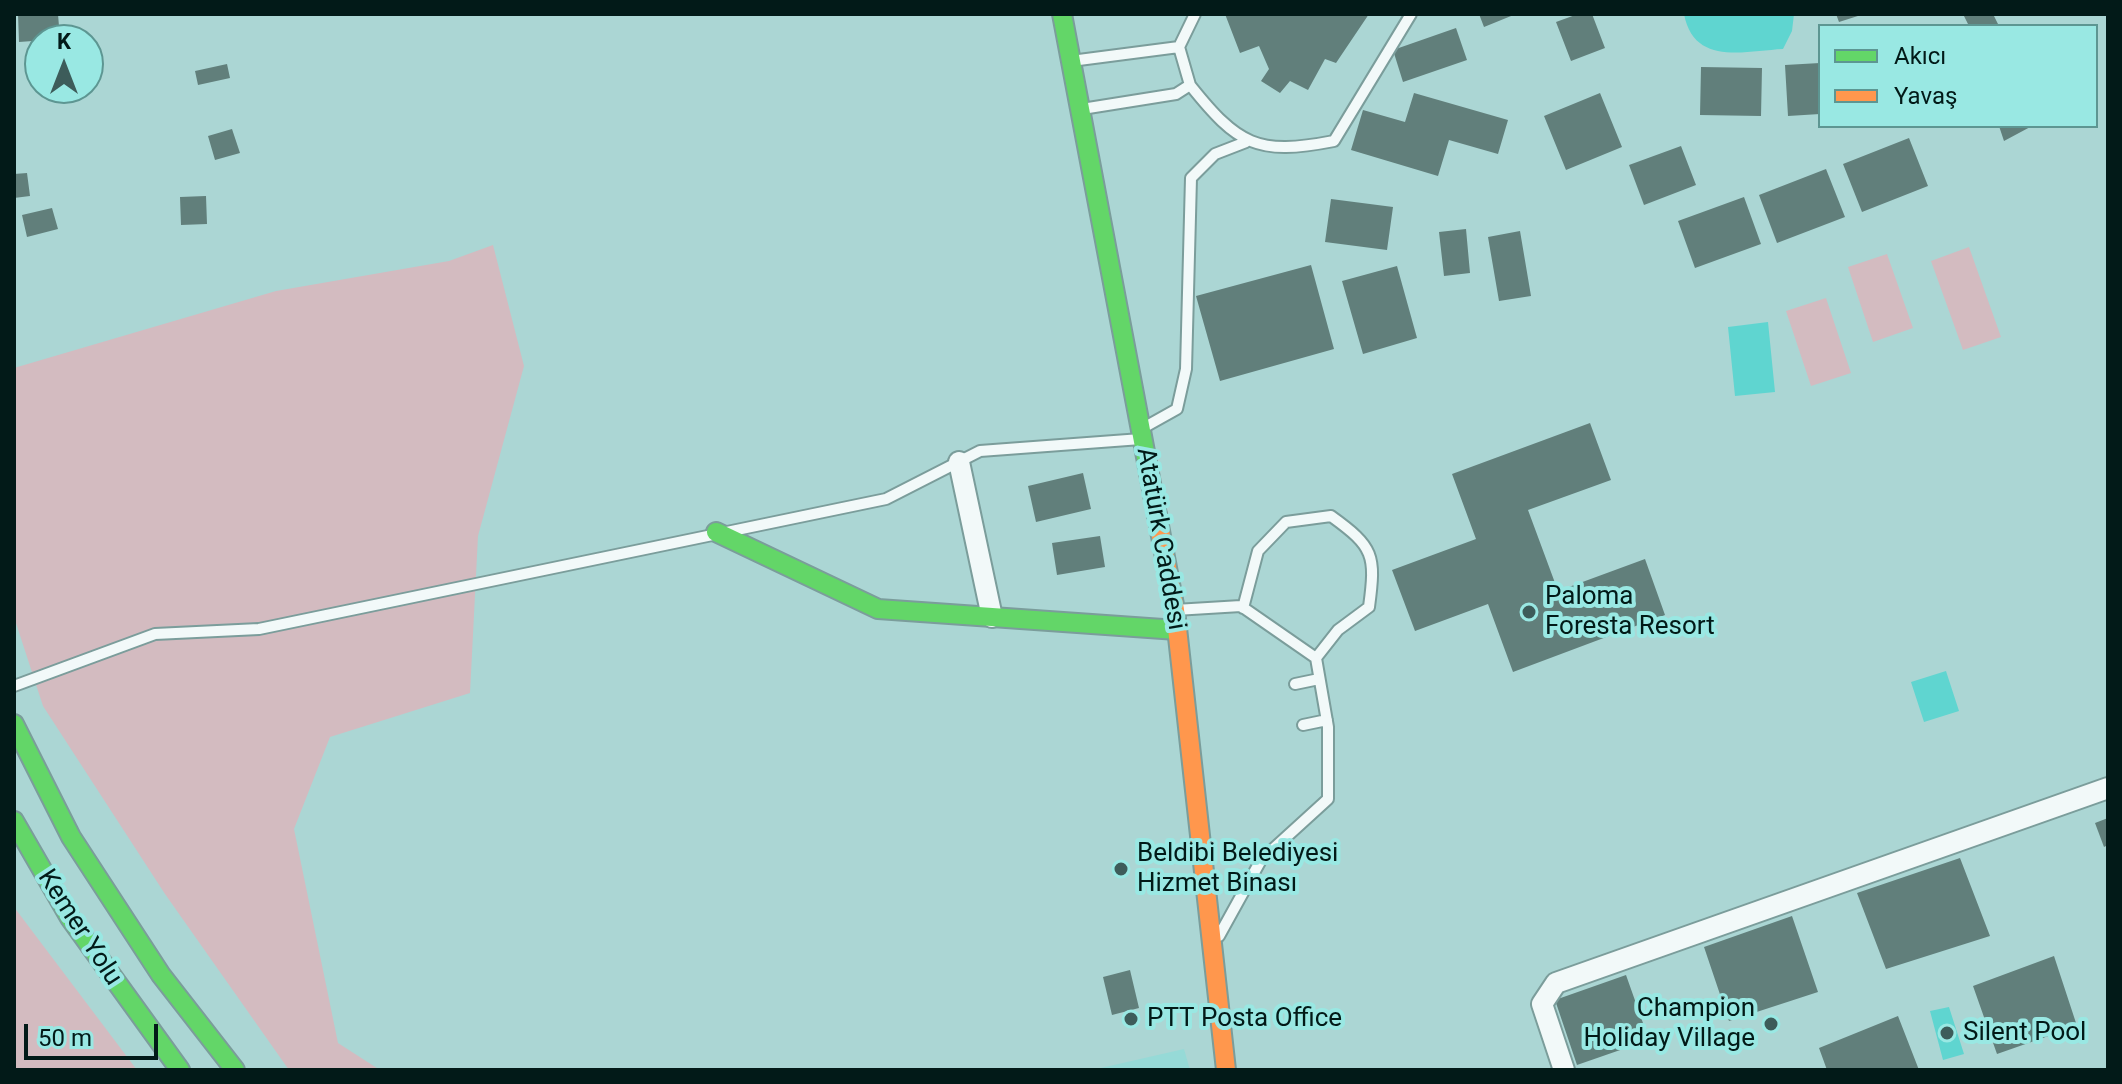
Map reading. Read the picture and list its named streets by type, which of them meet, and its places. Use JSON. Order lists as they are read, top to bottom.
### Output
{
  "streets": {
    "main road": ["Atatürk Caddesi", "Kemer Yolu"]
  },
  "places": [
    "Paloma Foresta Resort",
    "Beldibi Belediyesi Hizmet Binası",
    "PTT Posta Office",
    "Champion Holiday Village",
    "Silent Pool"
  ],
  "legend": ["Akıcı", "Yavaş"],
  "scale_bar": "50 m",
  "north": "top"
}
